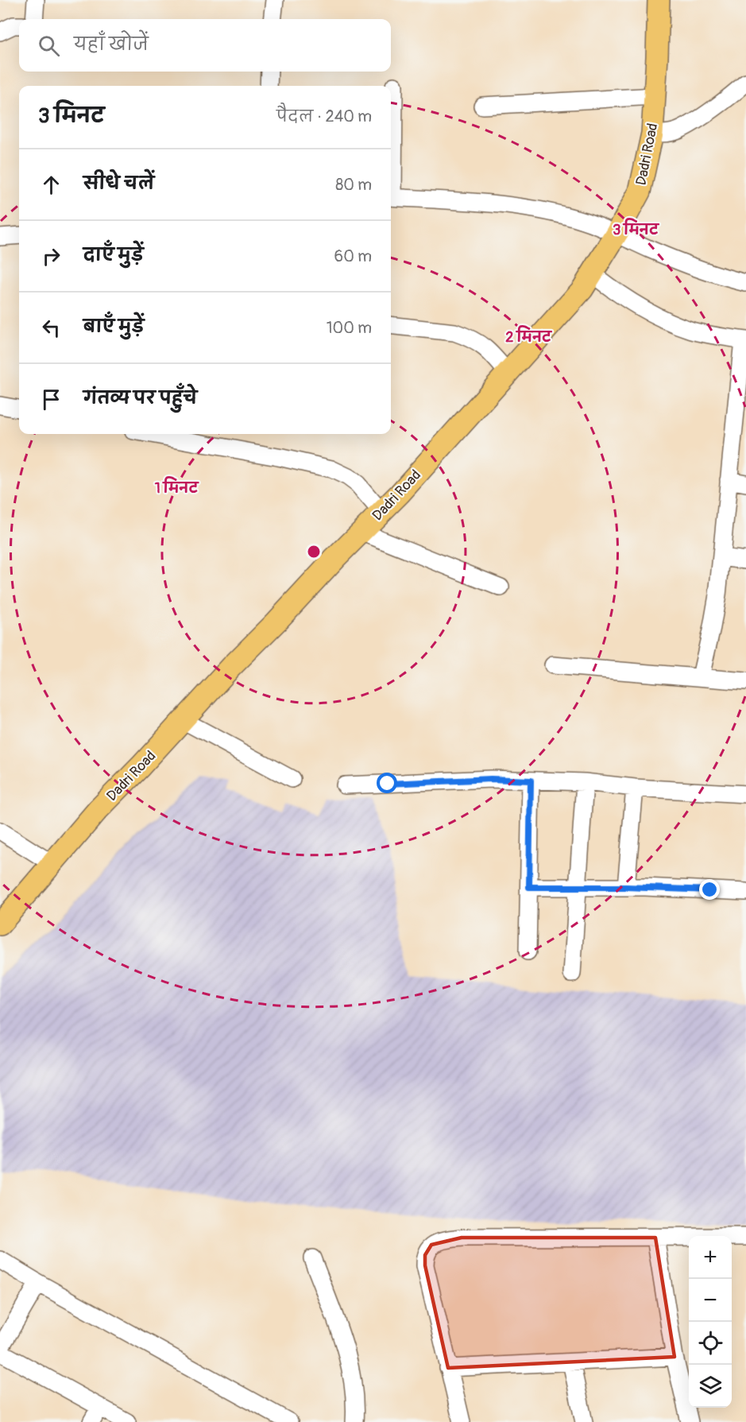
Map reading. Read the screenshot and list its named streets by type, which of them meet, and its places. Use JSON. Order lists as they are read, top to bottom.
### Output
{
  "streets": {
    "main road": ["Dadri Road"]
  },
  "page": {
    "search": "यहाँ खोजें",
    "heading": ["3 मिनट", "पैदल · 240 m"],
    "list": [
      ["सीधे चलें", "80 m"],
      ["दाएँ मुड़ें", "60 m"],
      ["बाएँ मुड़ें", "100 m"],
      "गंतव्य पर पहुँचे"
    ],
    "map_buttons": ["+", "−"]
  },
  "rings": ["3 मिनट", "2 मिनट", "1 मिनट"]
}
